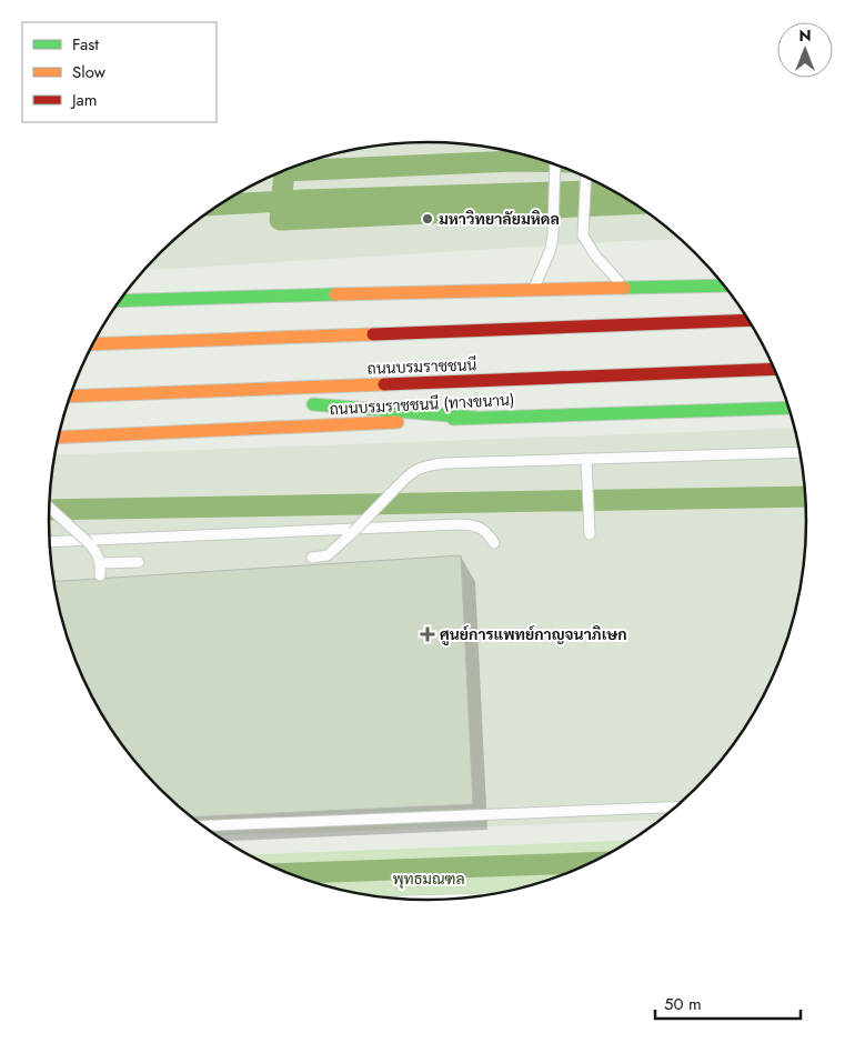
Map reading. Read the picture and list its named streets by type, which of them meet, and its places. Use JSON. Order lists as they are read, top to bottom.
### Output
{
  "streets": {
    "main road": ["ถนนบรมราชชนนี", "ถนนบรมราชชนนี (ทางขนาน)"]
  },
  "parks": ["พุทธมณฑล"],
  "places": {
    "other": ["มหาวิทยาลัยมหิดล"],
    "health": ["ศูนย์การแพทย์กาญจนาภิเษก"]
  },
  "legend": ["Fast", "Slow", "Jam"],
  "scale_bar": "50 m",
  "north": "top"
}
